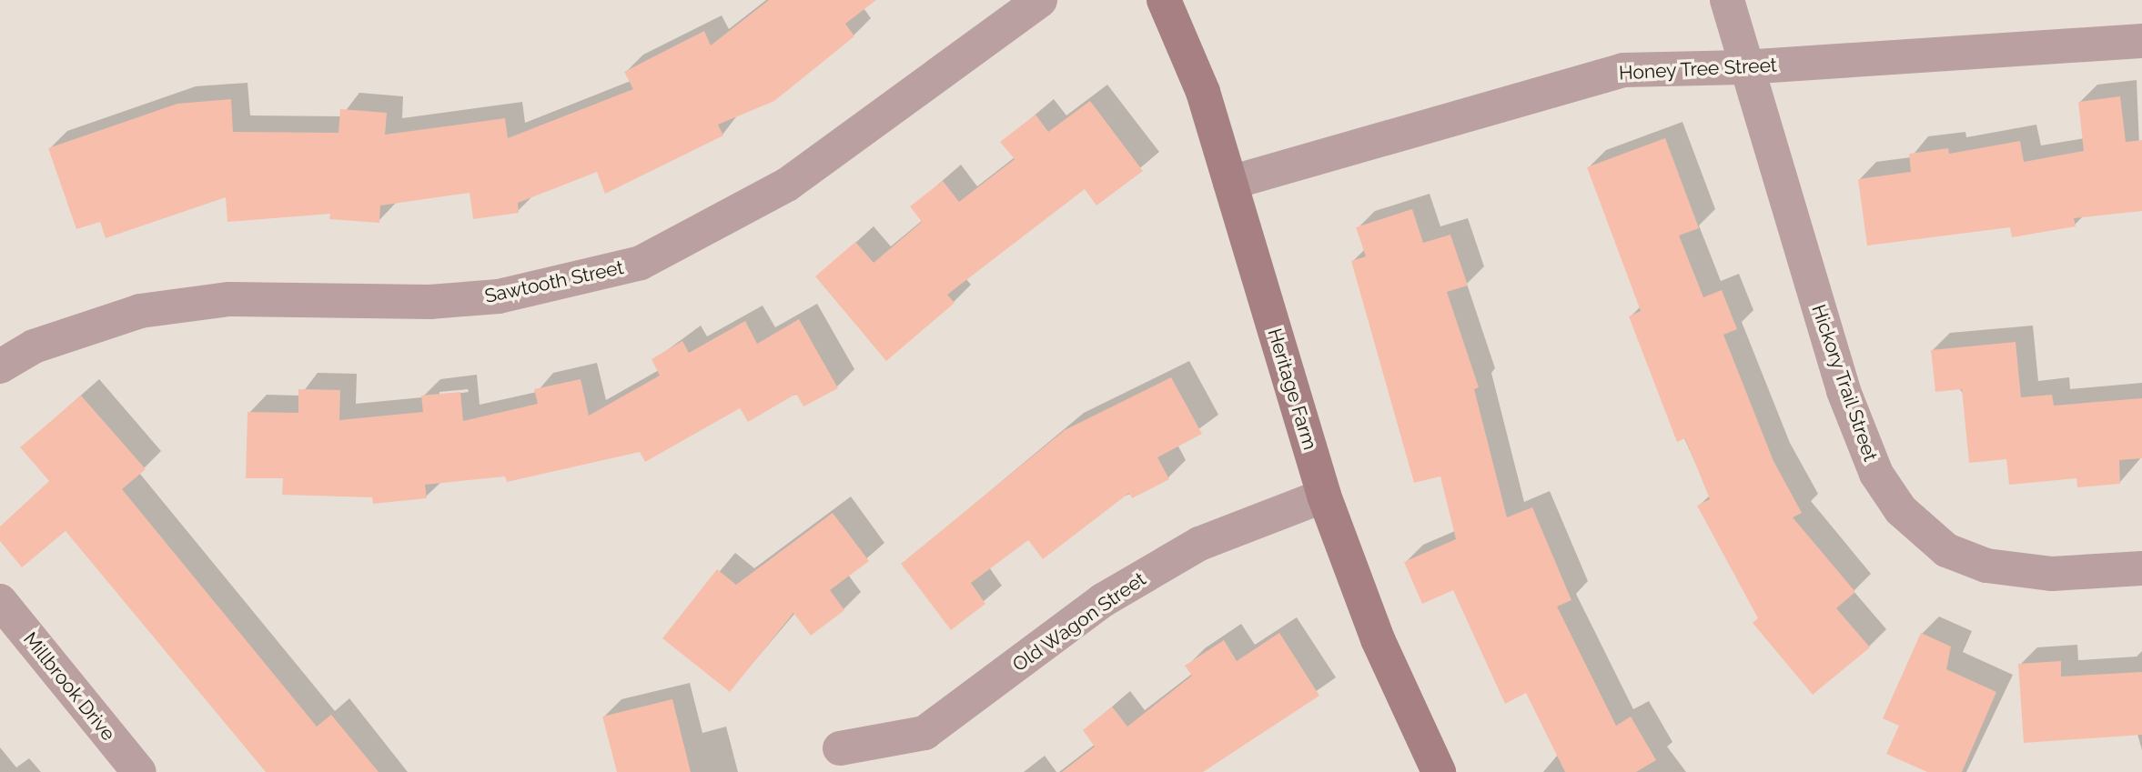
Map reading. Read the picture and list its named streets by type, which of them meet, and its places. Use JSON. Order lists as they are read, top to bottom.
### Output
{
  "streets": {
    "street": [
      "Honey Tree Street",
      "Sawtooth Street",
      "Hickory Trail Street",
      "Heritage Farm",
      "Old Wagon Street",
      "Millbrook Drive"
    ]
  },
  "crossings": [
    ["Honey Tree Street", "Hickory Trail Street"],
    ["Honey Tree Street", "Heritage Farm"],
    ["Heritage Farm", "Old Wagon Street"]
  ]
}
